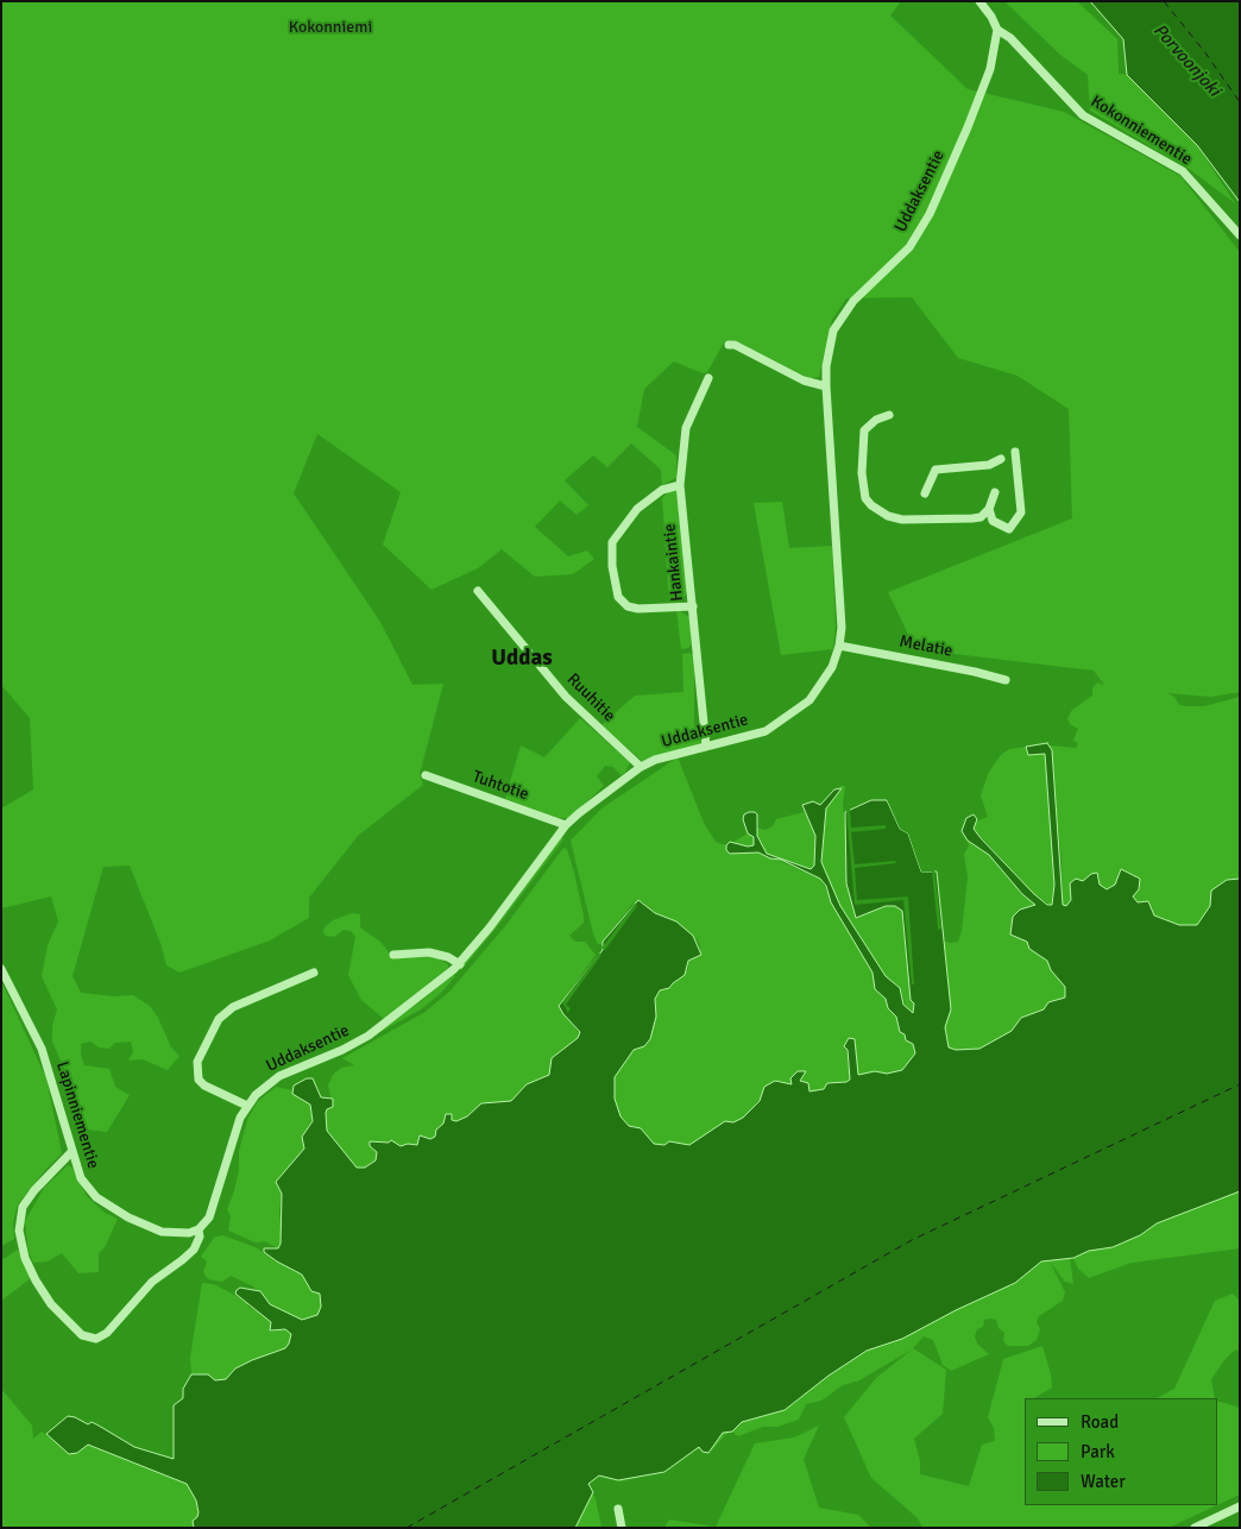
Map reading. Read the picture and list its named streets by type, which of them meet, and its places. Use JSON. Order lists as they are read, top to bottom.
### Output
{
  "streets": {
    "street": [
      "Kokonniementie",
      "Uddaksentie",
      "Hankaintie",
      "Melatie",
      "Ruuhitie",
      "Tuhtotie",
      "Lapinniementie"
    ]
  },
  "crossings": [
    ["Kokonniementie", "Uddaksentie"],
    ["Uddaksentie", "Hankaintie"],
    ["Uddaksentie", "Melatie"],
    ["Uddaksentie", "Ruuhitie"],
    ["Uddaksentie", "Tuhtotie"],
    ["Uddaksentie", "Lapinniementie"]
  ],
  "districts": ["Uddas"],
  "water": ["Porvoonjoki"],
  "parks": ["Kokonniemi"],
  "legend": ["Road", "Park", "Water"]
}
